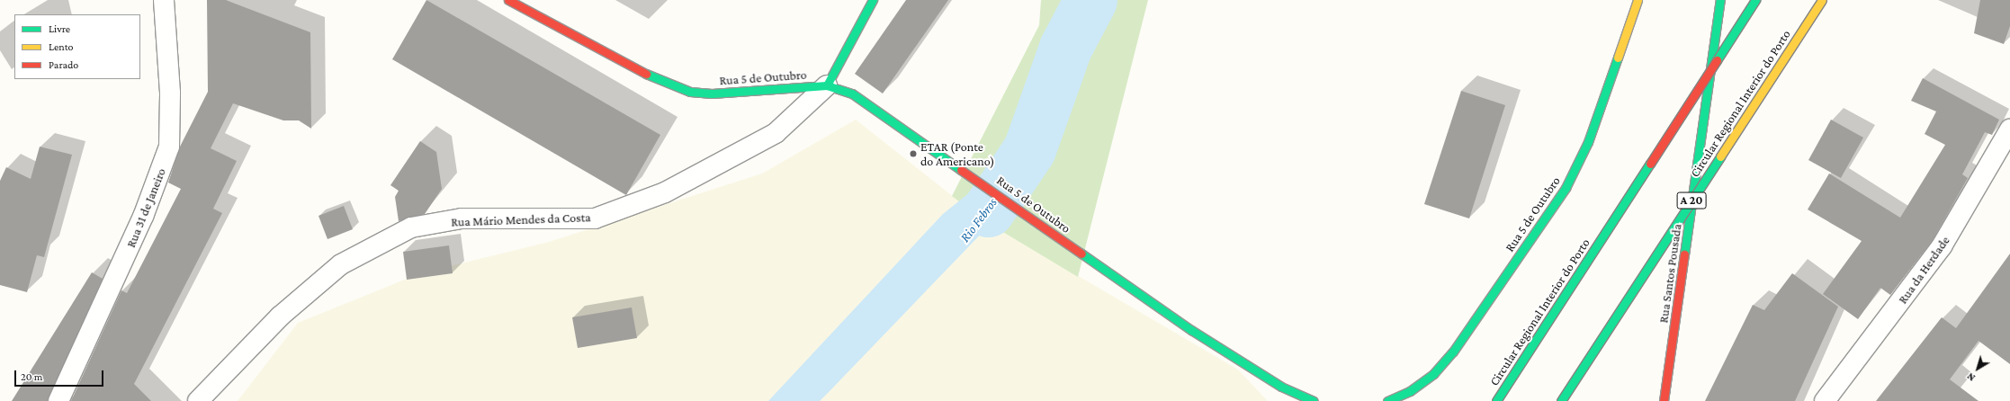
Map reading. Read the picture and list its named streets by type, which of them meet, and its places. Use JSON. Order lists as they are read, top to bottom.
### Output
{
  "streets": {
    "main road": [
      "Rua 5 de Outubro",
      "Circular Regional Interior do Porto",
      "A 20",
      "Rua Santos Pousada"
    ],
    "street": ["Rua 31 de Janeiro", "Rua Mário Mendes da Costa", "Rua da Herdade"]
  },
  "crossings": [
    ["Rua 5 de Outubro", "Rua Mário Mendes da Costa"]
  ],
  "water": ["Rio Febros"],
  "places": ["ETAR (Ponte do Americano)"],
  "legend": ["Livre", "Lento", "Parado"],
  "scale_bar": "20 m",
  "north": "bottom left"
}
